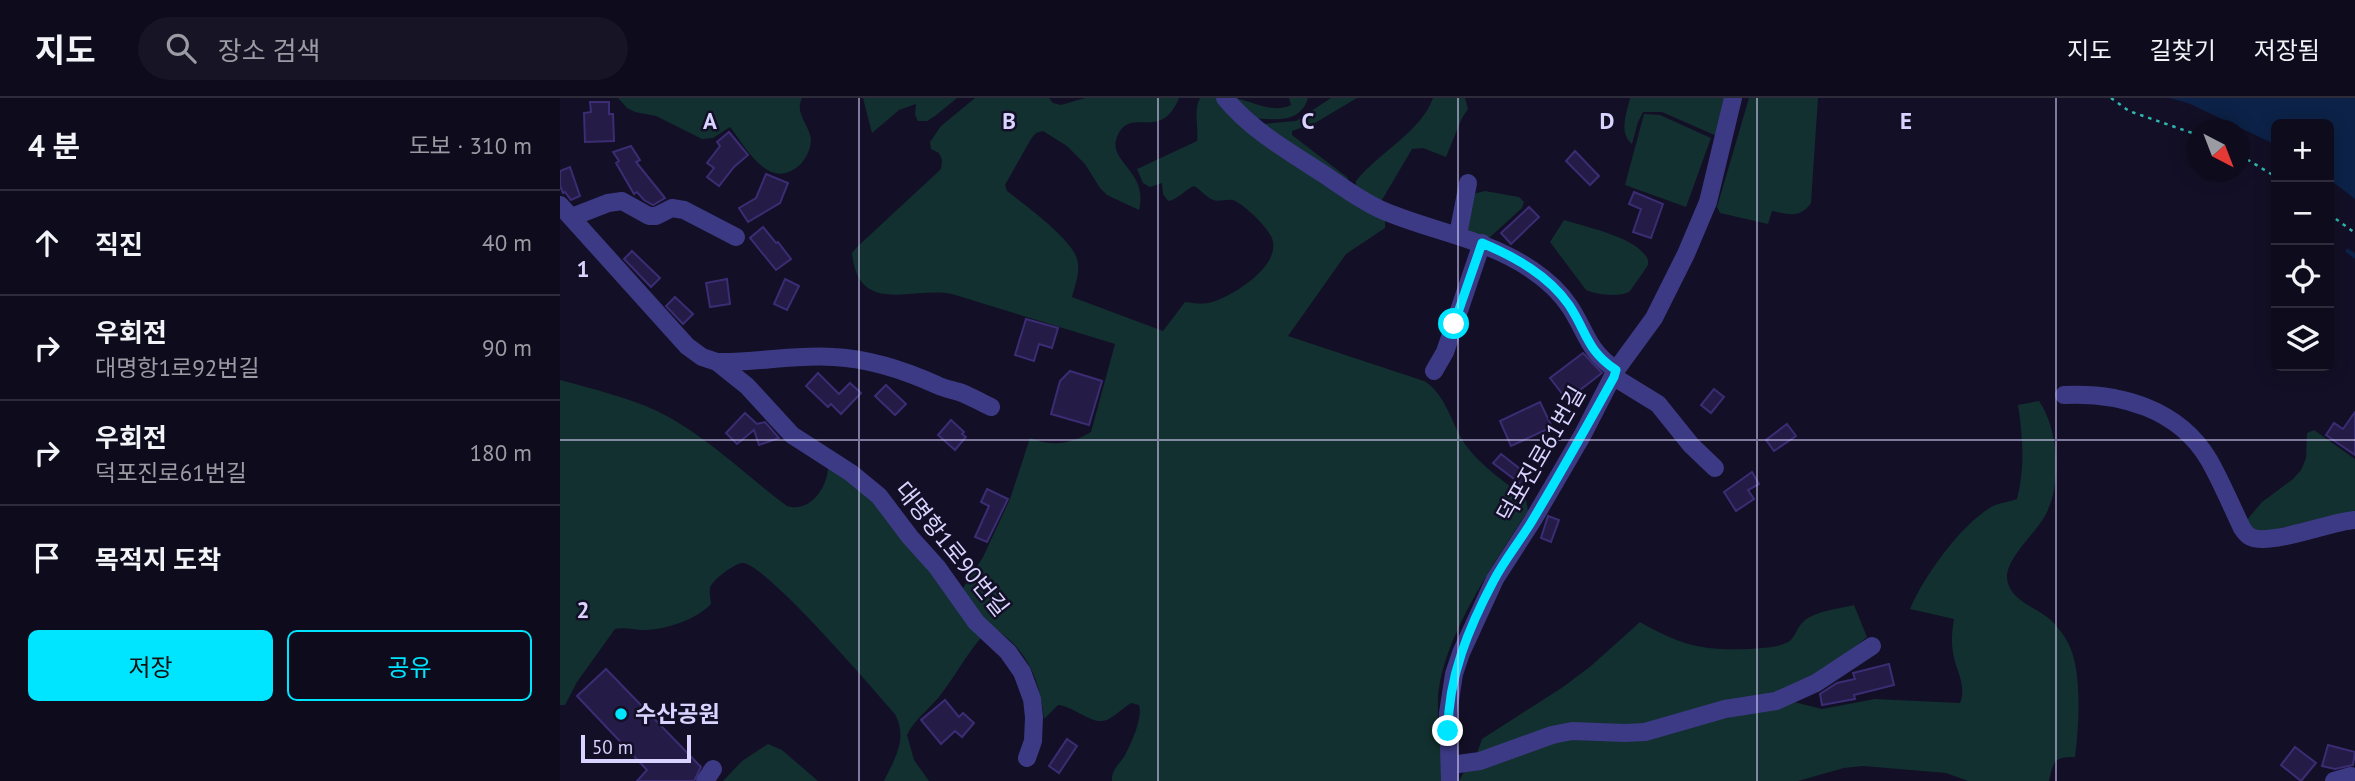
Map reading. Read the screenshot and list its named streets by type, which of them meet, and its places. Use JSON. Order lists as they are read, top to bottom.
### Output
{
  "streets": {
    "lane": ["덕포진로61번길", "대명항1로90번길"]
  },
  "places": ["수산공원"],
  "scale_bar": "50 m",
  "north": "bottom right",
  "page": {
    "header": "지도",
    "search": "장소 검색",
    "nav": ["지도", "길찾기", "저장됨"],
    "heading": ["4 분", "도보 · 310 m"],
    "map_buttons": ["+", "−"],
    "list": [
      ["직진", "40 m"],
      ["우회전", "대명항1로92번길", "90 m"],
      ["우회전", "덕포진로61번길", "180 m"],
      "목적지 도착"
    ],
    "buttons": ["저장", "공유"],
    "scale": "50 m"
  },
  "grid": {
    "columns": [
      "A",
      "B",
      "C",
      "D",
      "E"
    ],
    "rows": ["1", "2"]
  }
}
